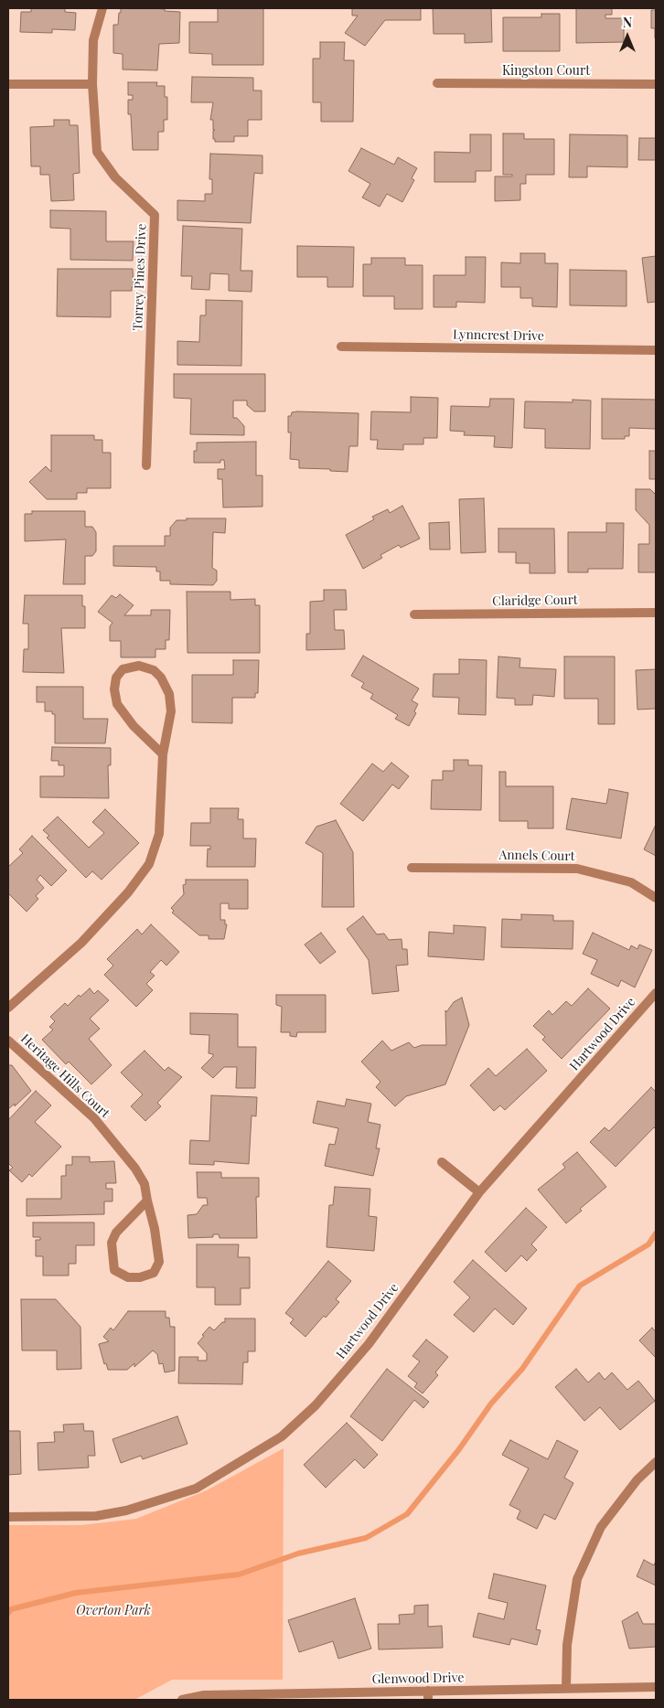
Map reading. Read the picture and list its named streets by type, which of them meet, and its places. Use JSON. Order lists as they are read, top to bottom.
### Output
{
  "streets": {
    "street": [
      "Kingston Court",
      "Torrey Pines Drive",
      "Lynncrest Drive",
      "Claridge Court",
      "Annels Court",
      "Hartwood Drive",
      "Heritage Hills Court",
      "Glenwood Drive"
    ]
  },
  "parks": ["Overton Park"],
  "north": "top"
}
